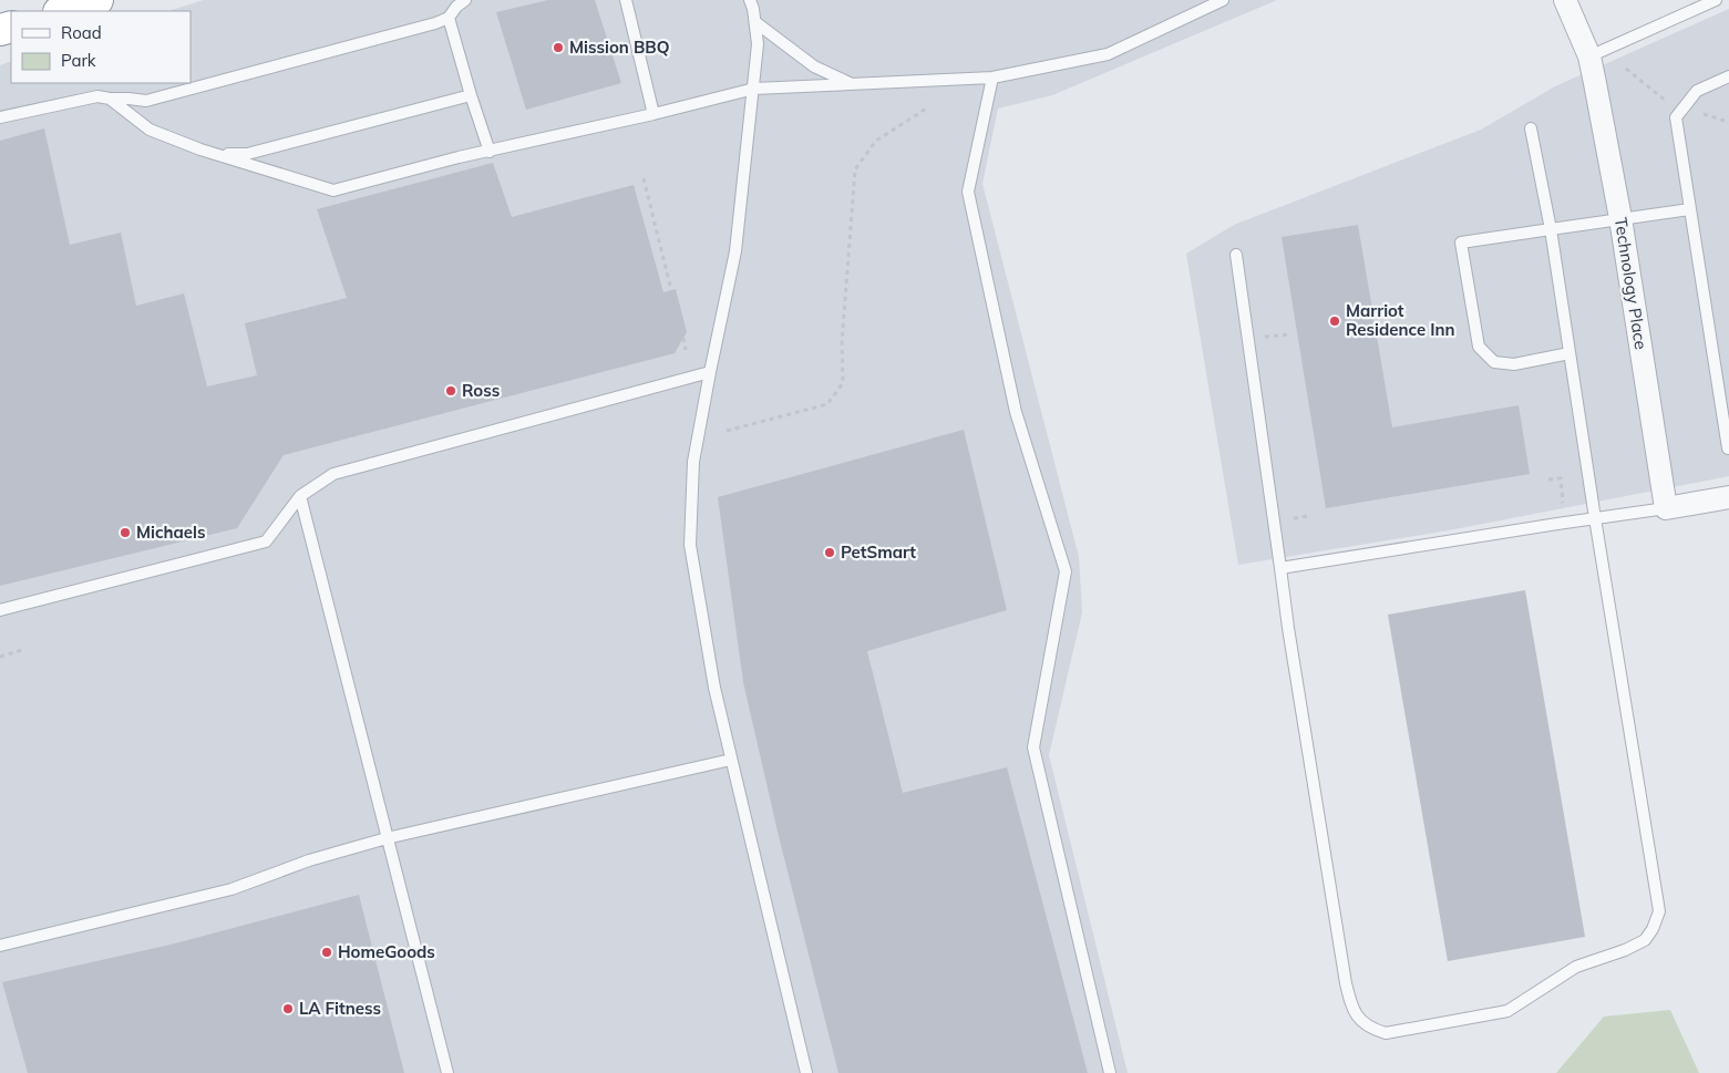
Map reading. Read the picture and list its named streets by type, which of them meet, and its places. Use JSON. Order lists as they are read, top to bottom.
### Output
{
  "streets": {
    "street": ["Technology Place"]
  },
  "places": [
    "Mission BBQ",
    "Marriot Residence Inn",
    "Ross",
    "Michaels",
    "PetSmart",
    "HomeGoods",
    "LA Fitness"
  ],
  "legend": ["Road", "Park"]
}
